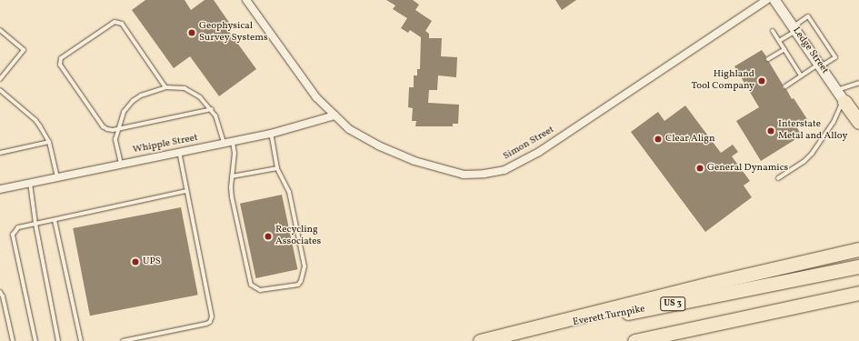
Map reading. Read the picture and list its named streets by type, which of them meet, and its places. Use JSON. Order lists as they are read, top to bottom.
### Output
{
  "streets": {
    "highway": ["US 3", "Everett Turnpike"],
    "street": ["Ledge Street", "Simon Street", "Whipple Street"]
  },
  "crossings": [
    ["Simon Street", "Whipple Street"]
  ],
  "places": [
    "Geophysical Survey Systems",
    "Highland Tool Company",
    "Interstate Metal and Alloy",
    "Clear Align",
    "General Dynamics",
    "Recycling Associates",
    "UPS"
  ]
}
